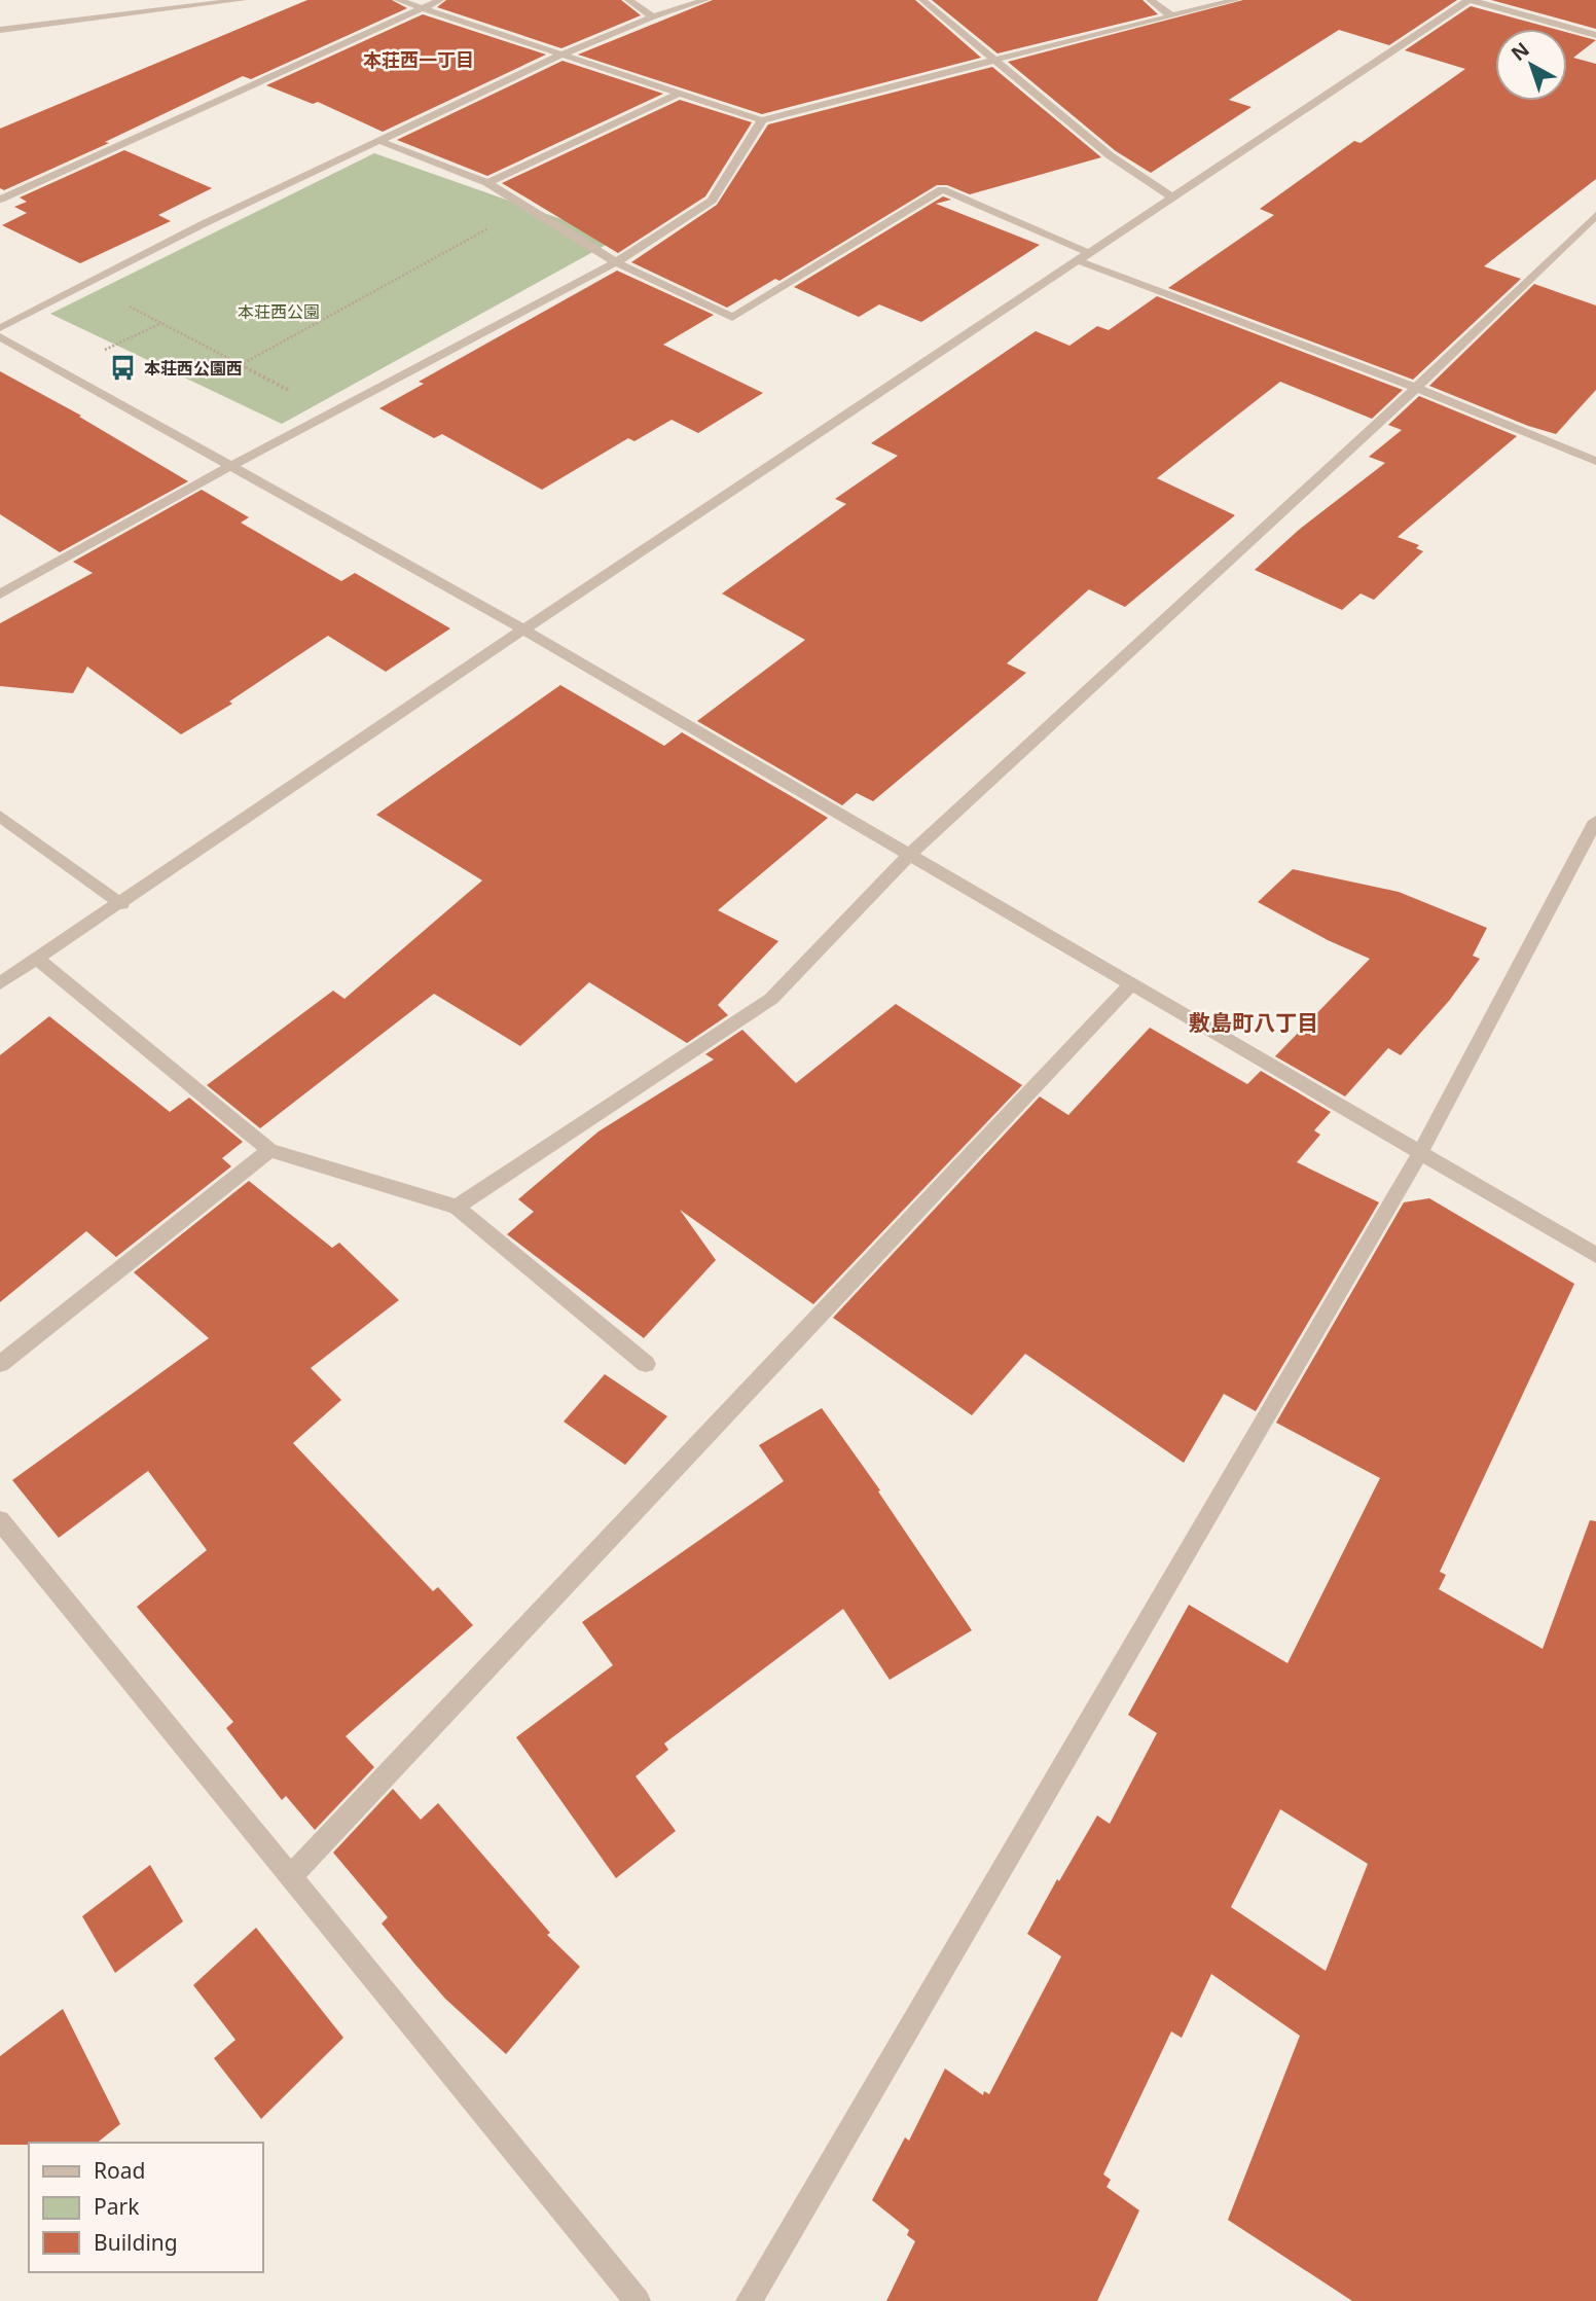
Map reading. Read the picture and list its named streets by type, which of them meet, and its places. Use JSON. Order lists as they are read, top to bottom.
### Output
{
  "districts": ["本荘西一丁目", "敷島町八丁目"],
  "parks": ["本荘西公園"],
  "places": {
    "bus stop": ["本荘西公園西"]
  },
  "legend": ["Road", "Park", "Building"],
  "north": "top left"
}
